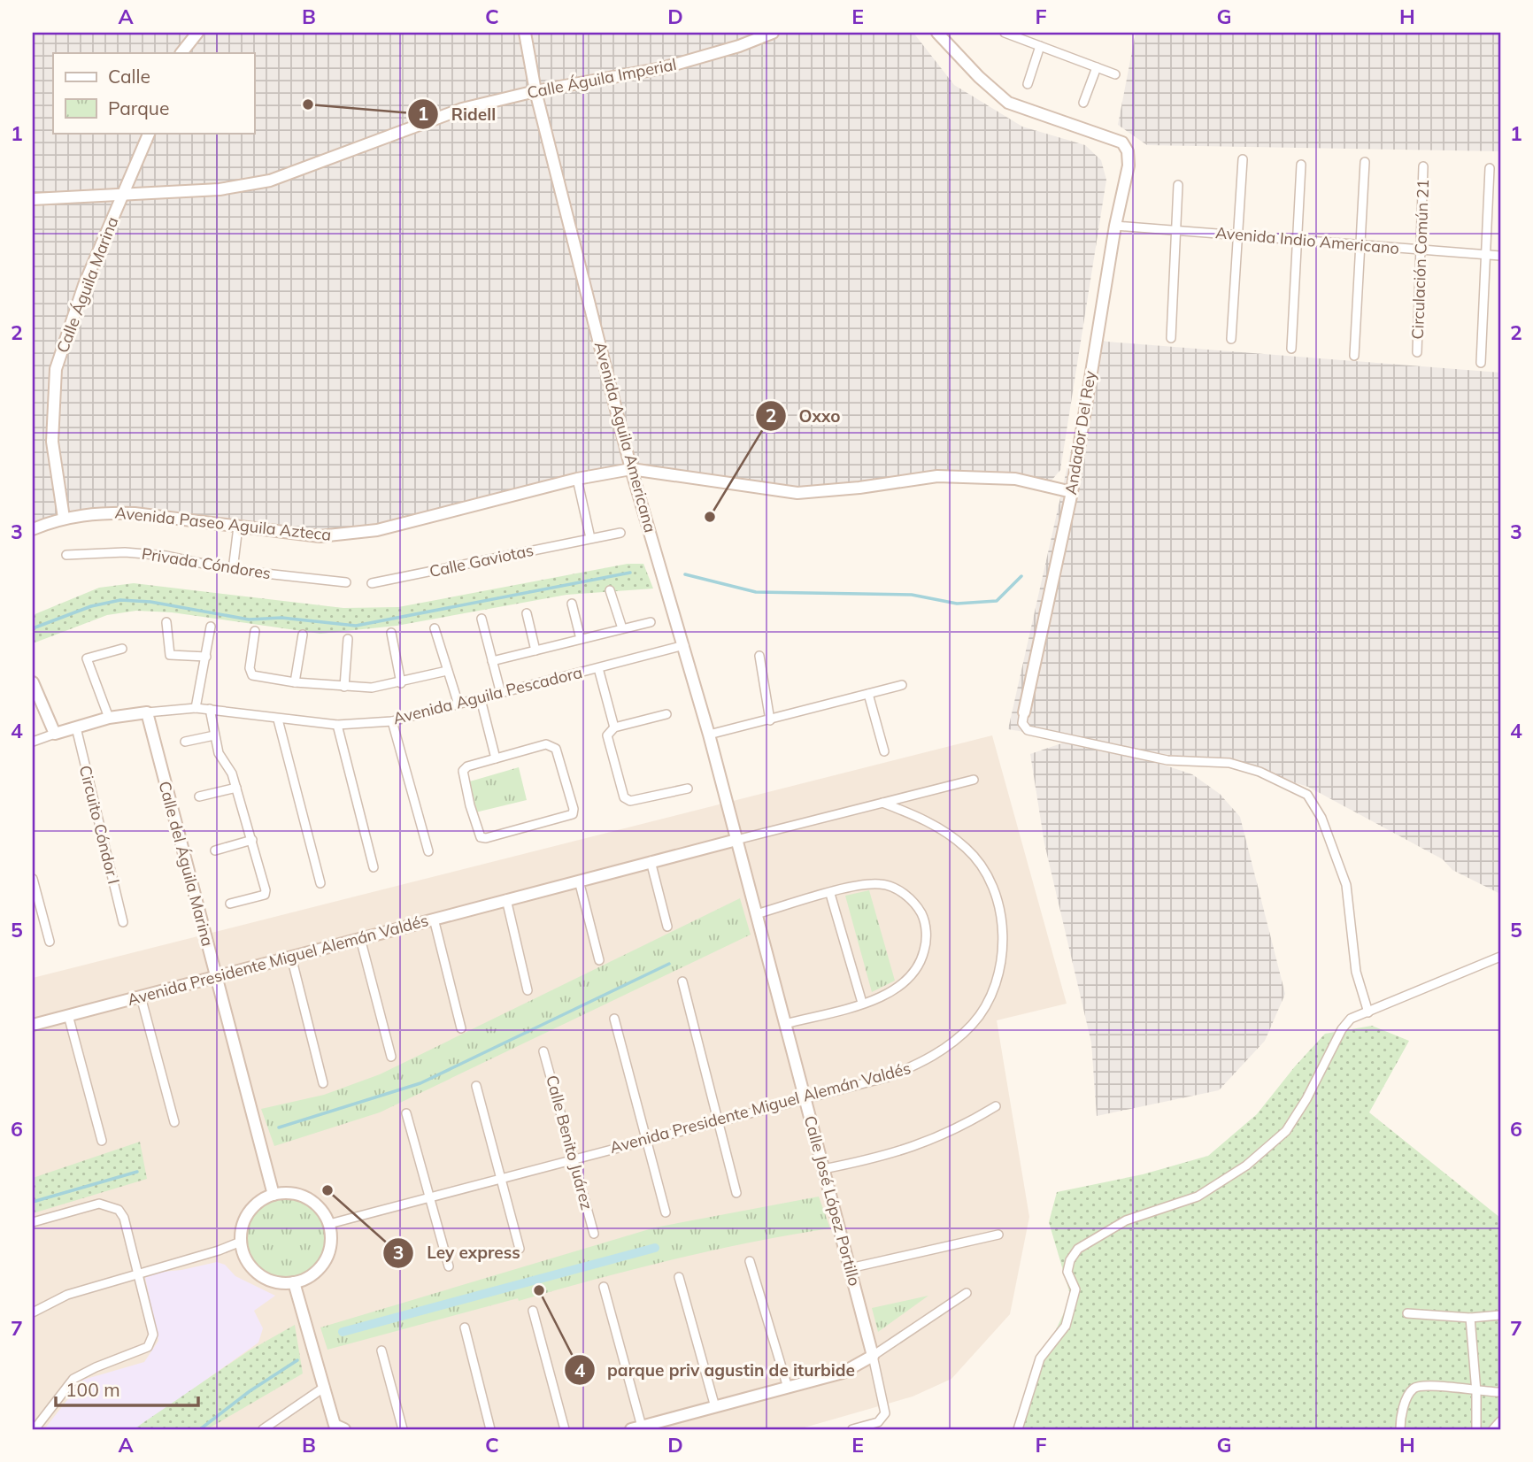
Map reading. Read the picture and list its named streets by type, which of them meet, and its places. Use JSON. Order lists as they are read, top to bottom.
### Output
{
  "streets": {
    "street": [
      "Calle Águila Imperial",
      "Avenida Indio Americano",
      "Circulación Común 21",
      "Calle Águila Marina",
      "Andador Del Rey",
      "Avenida Aguila Americana",
      "Avenida Paseo Aguila Azteca",
      "Calle Gaviotas",
      "Privada Cóndores",
      "Avenida Aguila Pescadora",
      "Circuito Cóndor I",
      "Calle del Águila Marina",
      "Avenida Presidente Miguel Alemán Valdés",
      "Calle Benito Juárez",
      "Calle José López Portillo"
    ]
  },
  "crossings": [
    ["Calle Águila Imperial", "Calle Águila Marina"],
    ["Calle Águila Imperial", "Avenida Aguila Americana"],
    ["Avenida Indio Americano", "Circulación Común 21"],
    ["Avenida Indio Americano", "Andador Del Rey"],
    ["Calle Águila Marina", "Avenida Paseo Aguila Azteca"],
    ["Andador Del Rey", "Avenida Paseo Aguila Azteca"],
    ["Avenida Aguila Americana", "Avenida Paseo Aguila Azteca"],
    ["Avenida Aguila Americana", "Avenida Aguila Pescadora"],
    ["Avenida Aguila Americana", "Avenida Presidente Miguel Alemán Valdés"],
    ["Avenida Aguila Americana", "Calle José López Portillo"],
    ["Avenida Aguila Pescadora", "Circuito Cóndor I"],
    ["Avenida Aguila Pescadora", "Calle del Águila Marina"],
    ["Calle del Águila Marina", "Avenida Presidente Miguel Alemán Valdés"],
    ["Avenida Presidente Miguel Alemán Valdés", "Calle Benito Juárez"],
    ["Avenida Presidente Miguel Alemán Valdés", "Calle José López Portillo"]
  ],
  "places": [
    "Ridell",
    "Oxxo",
    "Ley express",
    "parque priv agustin de iturbide"
  ],
  "legend": ["Calle", "Parque"],
  "scale_bar": "100 m",
  "grid": {
    "columns": [
      "A",
      "B",
      "C",
      "D",
      "E",
      "F",
      "G",
      "H"
    ],
    "rows": [
      "1",
      "2",
      "3",
      "4",
      "5",
      "6",
      "7"
    ]
  }
}
